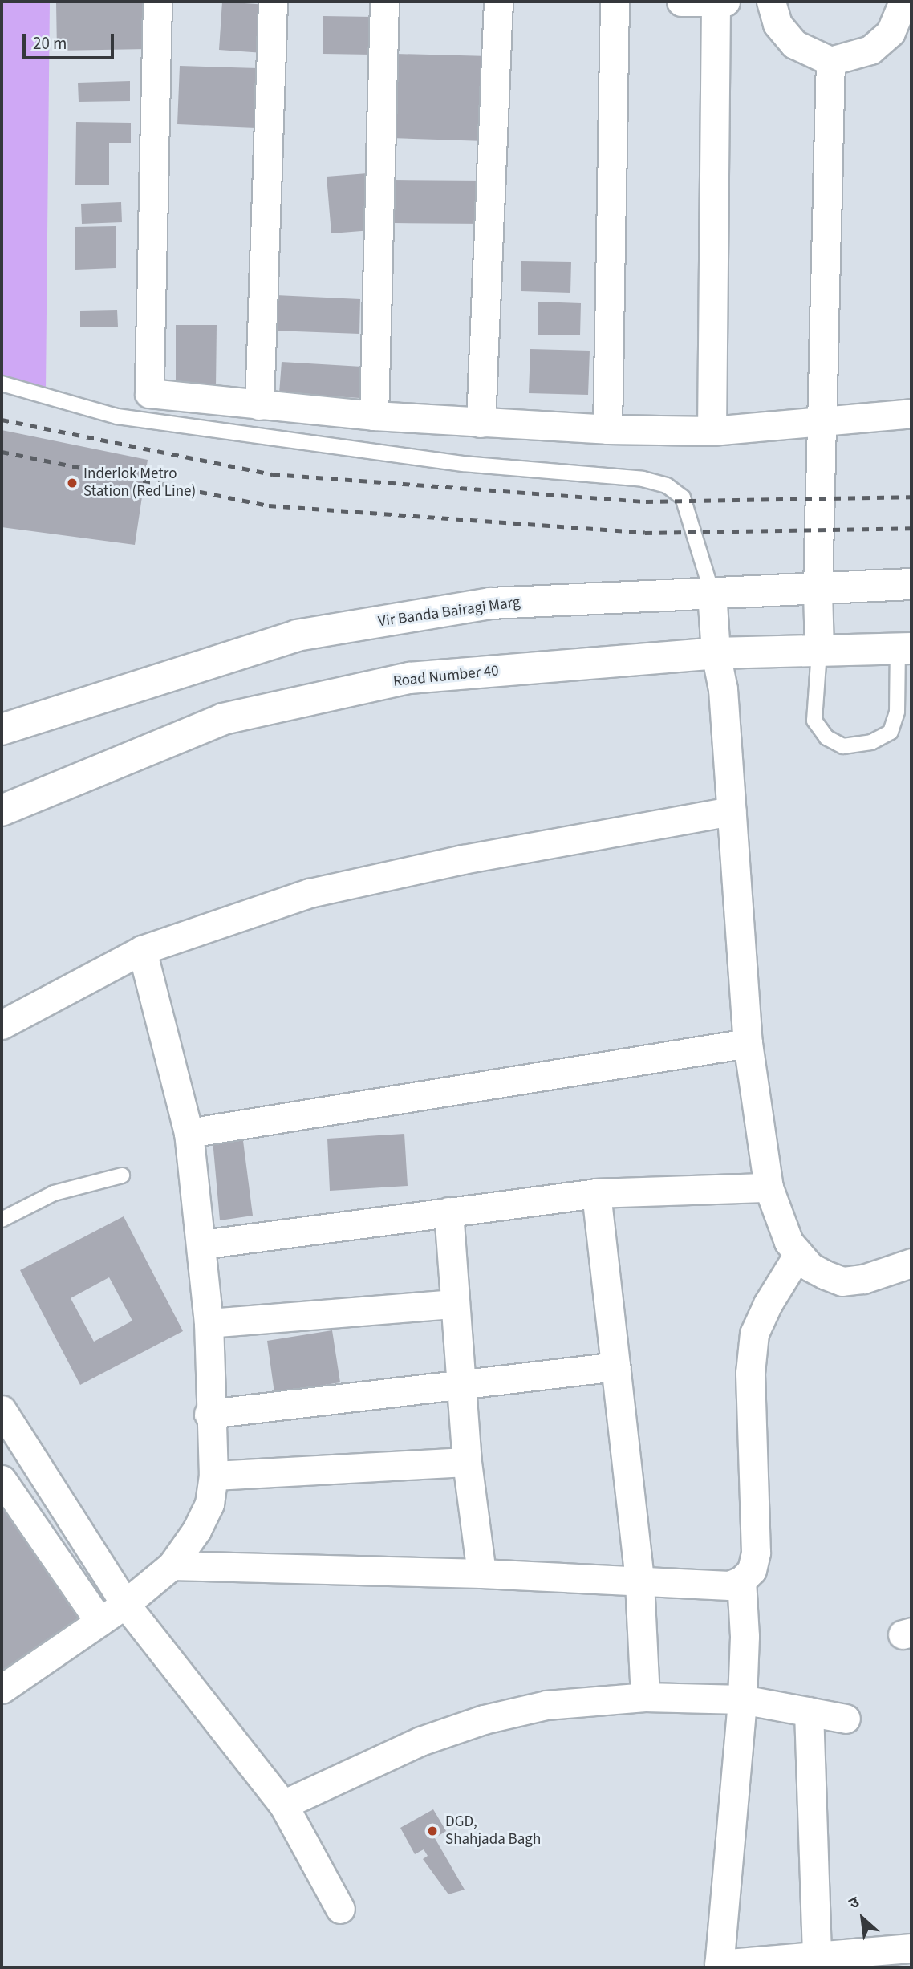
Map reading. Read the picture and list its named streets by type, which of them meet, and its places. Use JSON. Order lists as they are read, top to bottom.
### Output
{
  "streets": {
    "main road": ["Vir Banda Bairagi Marg", "Road Number 40"]
  },
  "places": ["Inderlok Metro Station (Red Line)", "DGD, Shahjada Bagh"],
  "scale_bar": "20 m",
  "north": "top left"
}
